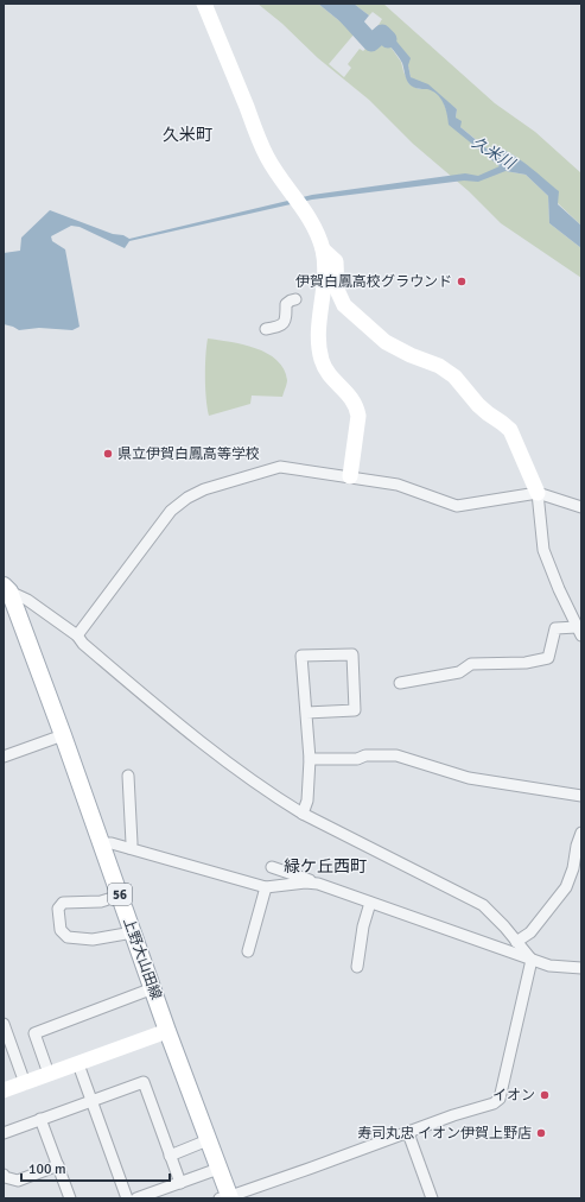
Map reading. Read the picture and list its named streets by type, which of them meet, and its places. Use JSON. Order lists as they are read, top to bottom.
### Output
{
  "streets": {
    "main road": ["56", "上野大山田線"]
  },
  "districts": ["久米町", "緑ケ丘西町"],
  "water": ["久米川"],
  "places": [
    "伊賀白鳳高校グラウンド",
    "県立伊賀白鳳高等学校",
    "イオン",
    "寿司丸忠 イオン伊賀上野店"
  ],
  "scale_bar": "100 m"
}
